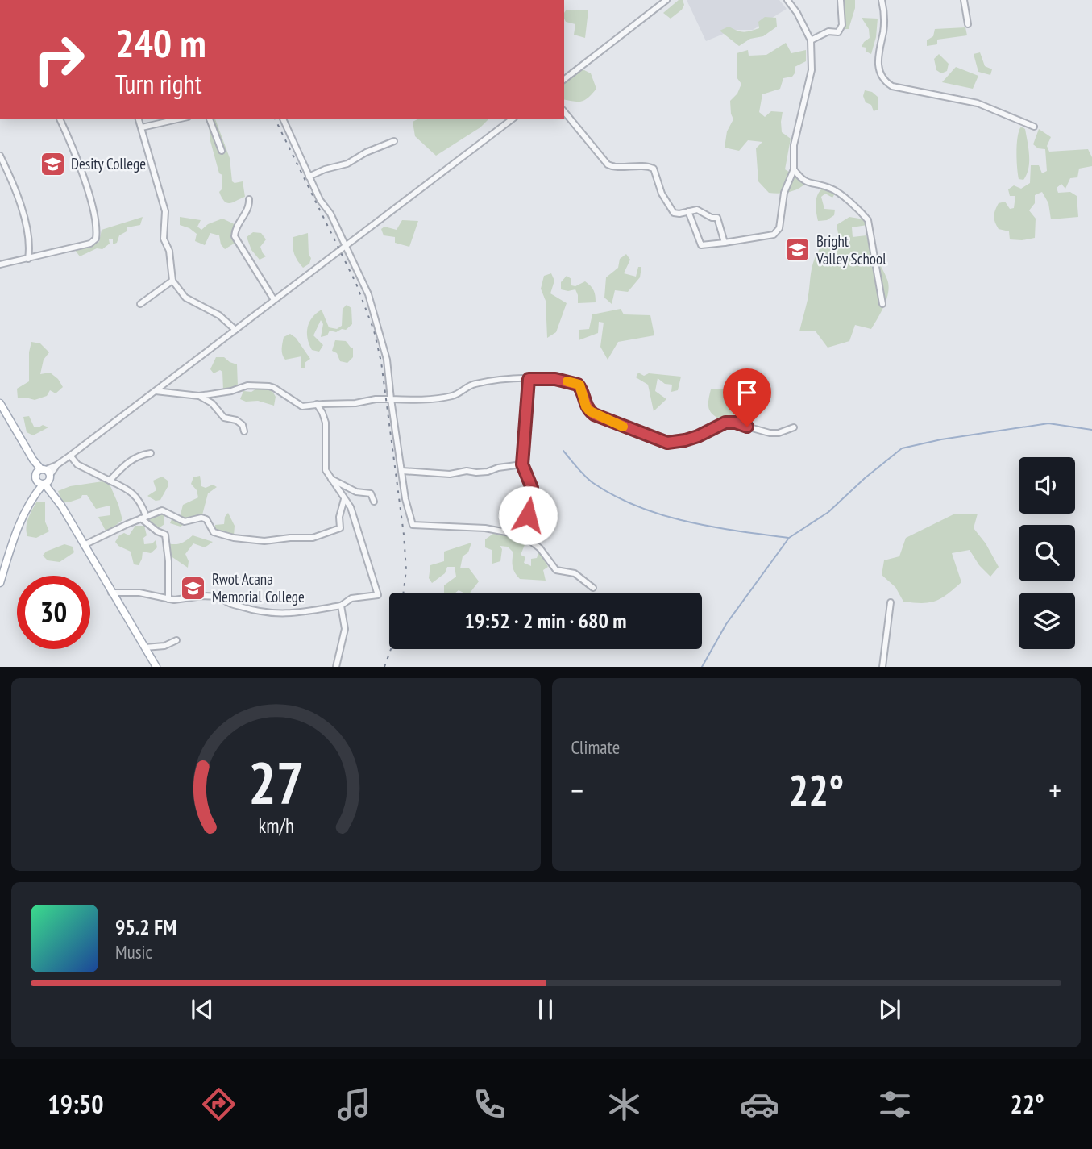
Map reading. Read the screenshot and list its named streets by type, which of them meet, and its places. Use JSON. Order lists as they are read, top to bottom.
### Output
{
  "places": {
    "school or university": ["Desity College", "Bright Valley School", "Rwot Acana Memorial College"]
  },
  "page": {
    "turn": ["240 m", "Turn right"],
    "limit": "30",
    "trip": "19:52 · 2 min · 680 m",
    "tile": "Climate",
    "heat": ["−", "22°", "+"],
    "song": ["95.2 FM", "Music"],
    "tabs": ["19:50", "22°"],
    "gauge": ["27", "km/h"]
  }
}
